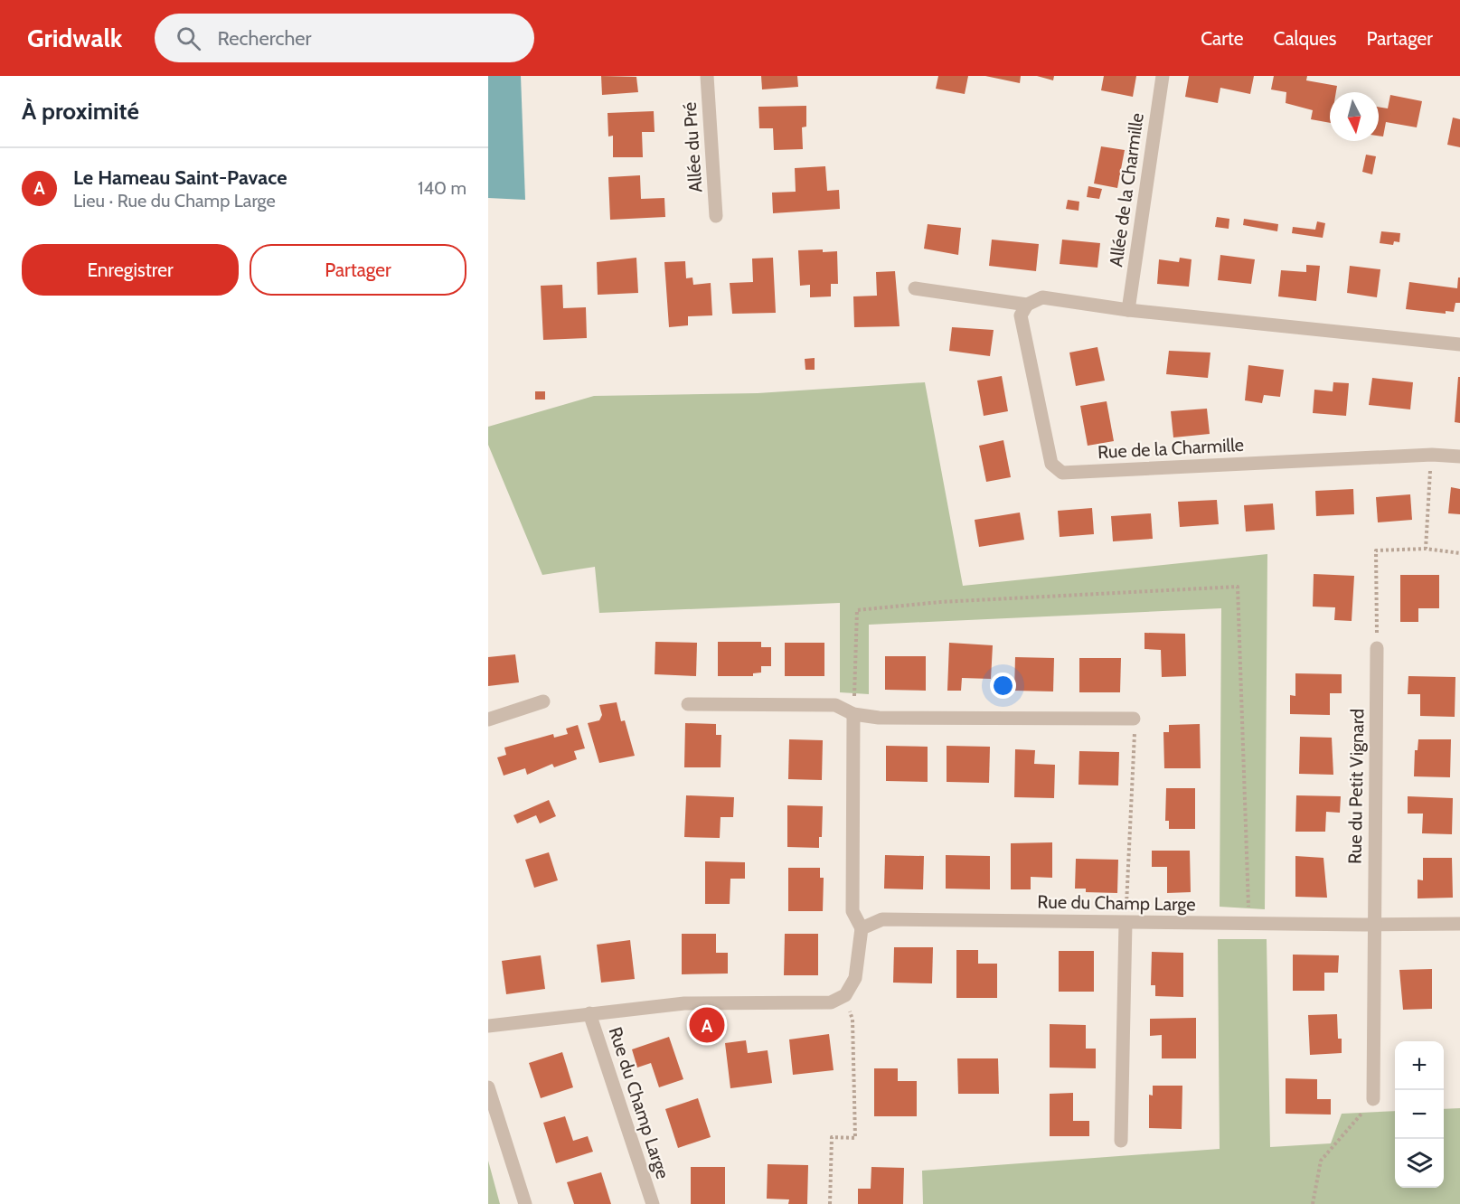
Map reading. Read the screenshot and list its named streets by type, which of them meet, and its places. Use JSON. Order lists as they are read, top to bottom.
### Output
{
  "streets": {
    "street": [
      "Allée du Pré",
      "Allée de la Charmille",
      "Rue de la Charmille",
      "Rue du Petit Vignard",
      "Rue du Champ Large"
    ]
  },
  "crossings": [
    ["Rue du Petit Vignard", "Rue du Champ Large"]
  ],
  "north": "bottom",
  "page": {
    "header": "Gridwalk",
    "search": "Rechercher",
    "nav": ["Carte", "Calques", "Partager"],
    "heading": "À proximité",
    "list": [
      {
        "mark": "A",
        "name": "Le Hameau Saint-Pavace",
        "note": "Lieu · Rue du Champ Large",
        "value": "140 m"
      }
    ],
    "buttons": ["Enregistrer", "Partager"],
    "pins": "A",
    "map_buttons": ["+", "−"]
  }
}
